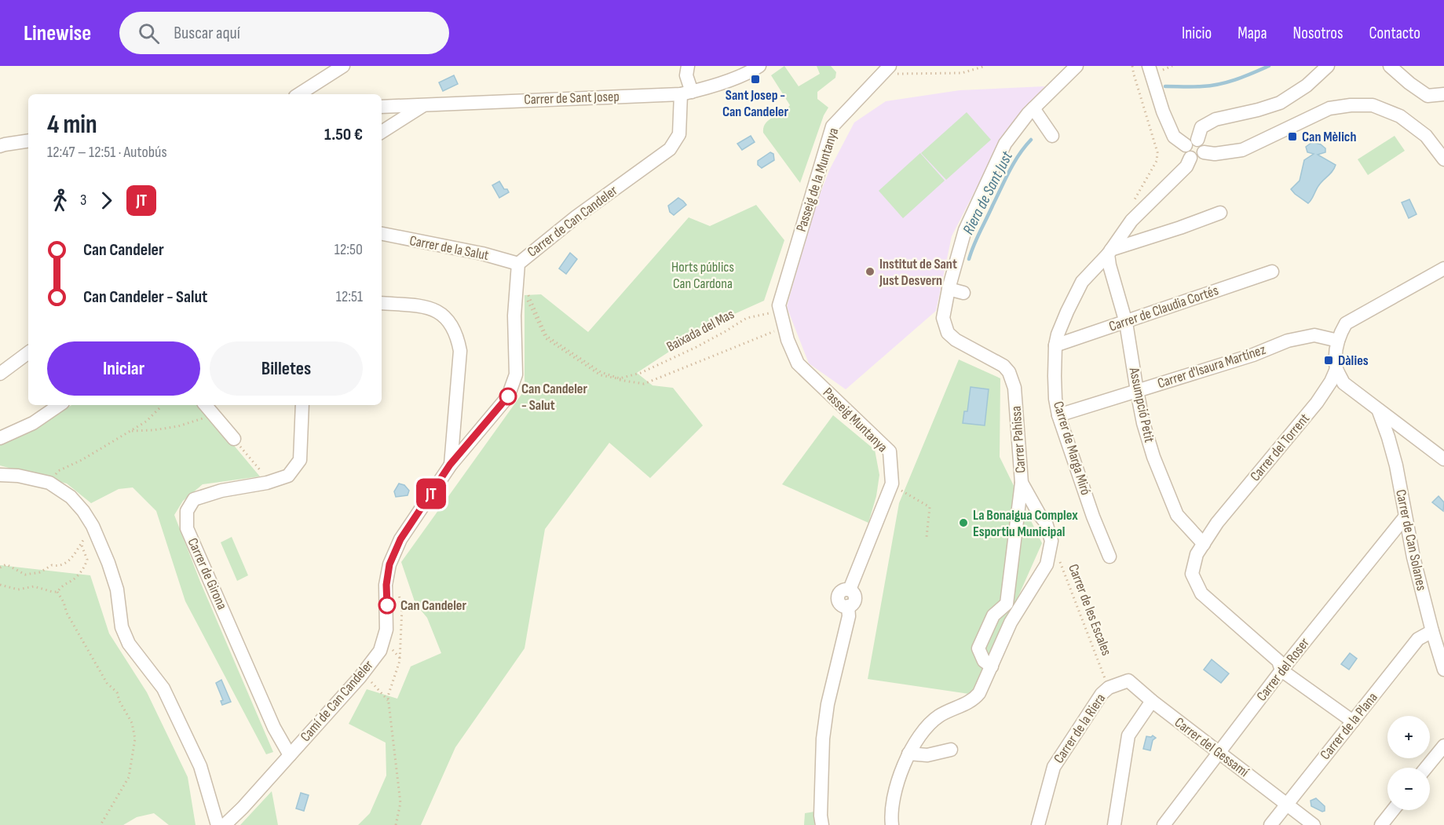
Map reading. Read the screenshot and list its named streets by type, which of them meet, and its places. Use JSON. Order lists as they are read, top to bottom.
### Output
{
  "streets": {
    "street": [
      "Carrer de Sant Josep",
      "Passeig de la Muntanya",
      "Carrer de Can Candeler",
      "Carrer de la Salut",
      "Carrer de Claudia Cortés",
      "Carrer d'Isaura Martínez",
      "Assumpció Petit",
      "Passeig Muntanya",
      "Carrer Pahissa",
      "Carrer del Torrent",
      "Carrer de Marga Miró",
      "Carrer de Can Solanes",
      "Carrer de Girona",
      "Carrer del Roser",
      "Camí de Can Candeler",
      "Carrer de la Plana",
      "Carrer de la Riera",
      "Carrer del Gessamí"
    ],
    "path": ["Baixada del Mas", "Carrer de les Escales"]
  },
  "crossings": [
    ["Carrer de Sant Josep", "Carrer de Can Candeler"],
    ["Passeig de la Muntanya", "Baixada del Mas"],
    ["Passeig de la Muntanya", "Passeig Muntanya"],
    ["Carrer de Can Candeler", "Carrer de la Salut"],
    ["Carrer de Can Candeler", "Camí de Can Candeler"],
    ["Carrer de Claudia Cortés", "Assumpció Petit"],
    ["Carrer de Claudia Cortés", "Carrer de Marga Miró"],
    ["Baixada del Mas", "Passeig Muntanya"],
    ["Carrer d'Isaura Martínez", "Assumpció Petit"],
    ["Carrer d'Isaura Martínez", "Carrer de Marga Miró"],
    ["Assumpció Petit", "Carrer del Torrent"],
    ["Assumpció Petit", "Carrer de Marga Miró"],
    ["Carrer Pahissa", "Carrer de les Escales"],
    ["Carrer del Torrent", "Carrer del Roser"],
    ["Carrer del Torrent", "Carrer de la Plana"],
    ["Carrer de Can Solanes", "Carrer del Roser"],
    ["Carrer de Can Solanes", "Carrer de la Plana"],
    ["Carrer de Girona", "Camí de Can Candeler"],
    ["Carrer de les Escales", "Carrer de la Riera"],
    ["Carrer de les Escales", "Carrer del Gessamí"],
    ["Carrer del Roser", "Carrer del Gessamí"],
    ["Carrer de la Plana", "Carrer del Gessamí"],
    ["Carrer de la Riera", "Carrer del Gessamí"]
  ],
  "water": ["Riera de Sant Just"],
  "parks": ["Horts públics Can Cardona"],
  "places": {
    "transit": ["Sant Josep - Can Candeler", "Can Mèlich", "Dàlies"],
    "other": [
      "Institut de Sant Just Desvern",
      "Can Candeler - Salut",
      "La Bonaigua Complex Esportiu Municipal",
      "Can Candeler"
    ]
  },
  "lines": ["bus line JT"],
  "page": {
    "header": "Linewise",
    "search": "Buscar aquí",
    "nav": [
      "Inicio",
      "Mapa",
      "Nosotros",
      "Contacto"
    ],
    "on_map": "JT",
    "heading": ["4 min", "12:47 – 12:51 · Autobús", "1.50 €"],
    "legs": ["3", "JT"],
    "list": [
      {
        "name": "Can Candeler",
        "value": "12:50"
      },
      {
        "name": "Can Candeler - Salut",
        "value": "12:51"
      }
    ],
    "buttons": ["Iniciar", "Billetes"],
    "map_buttons": ["+", "−"]
  }
}
